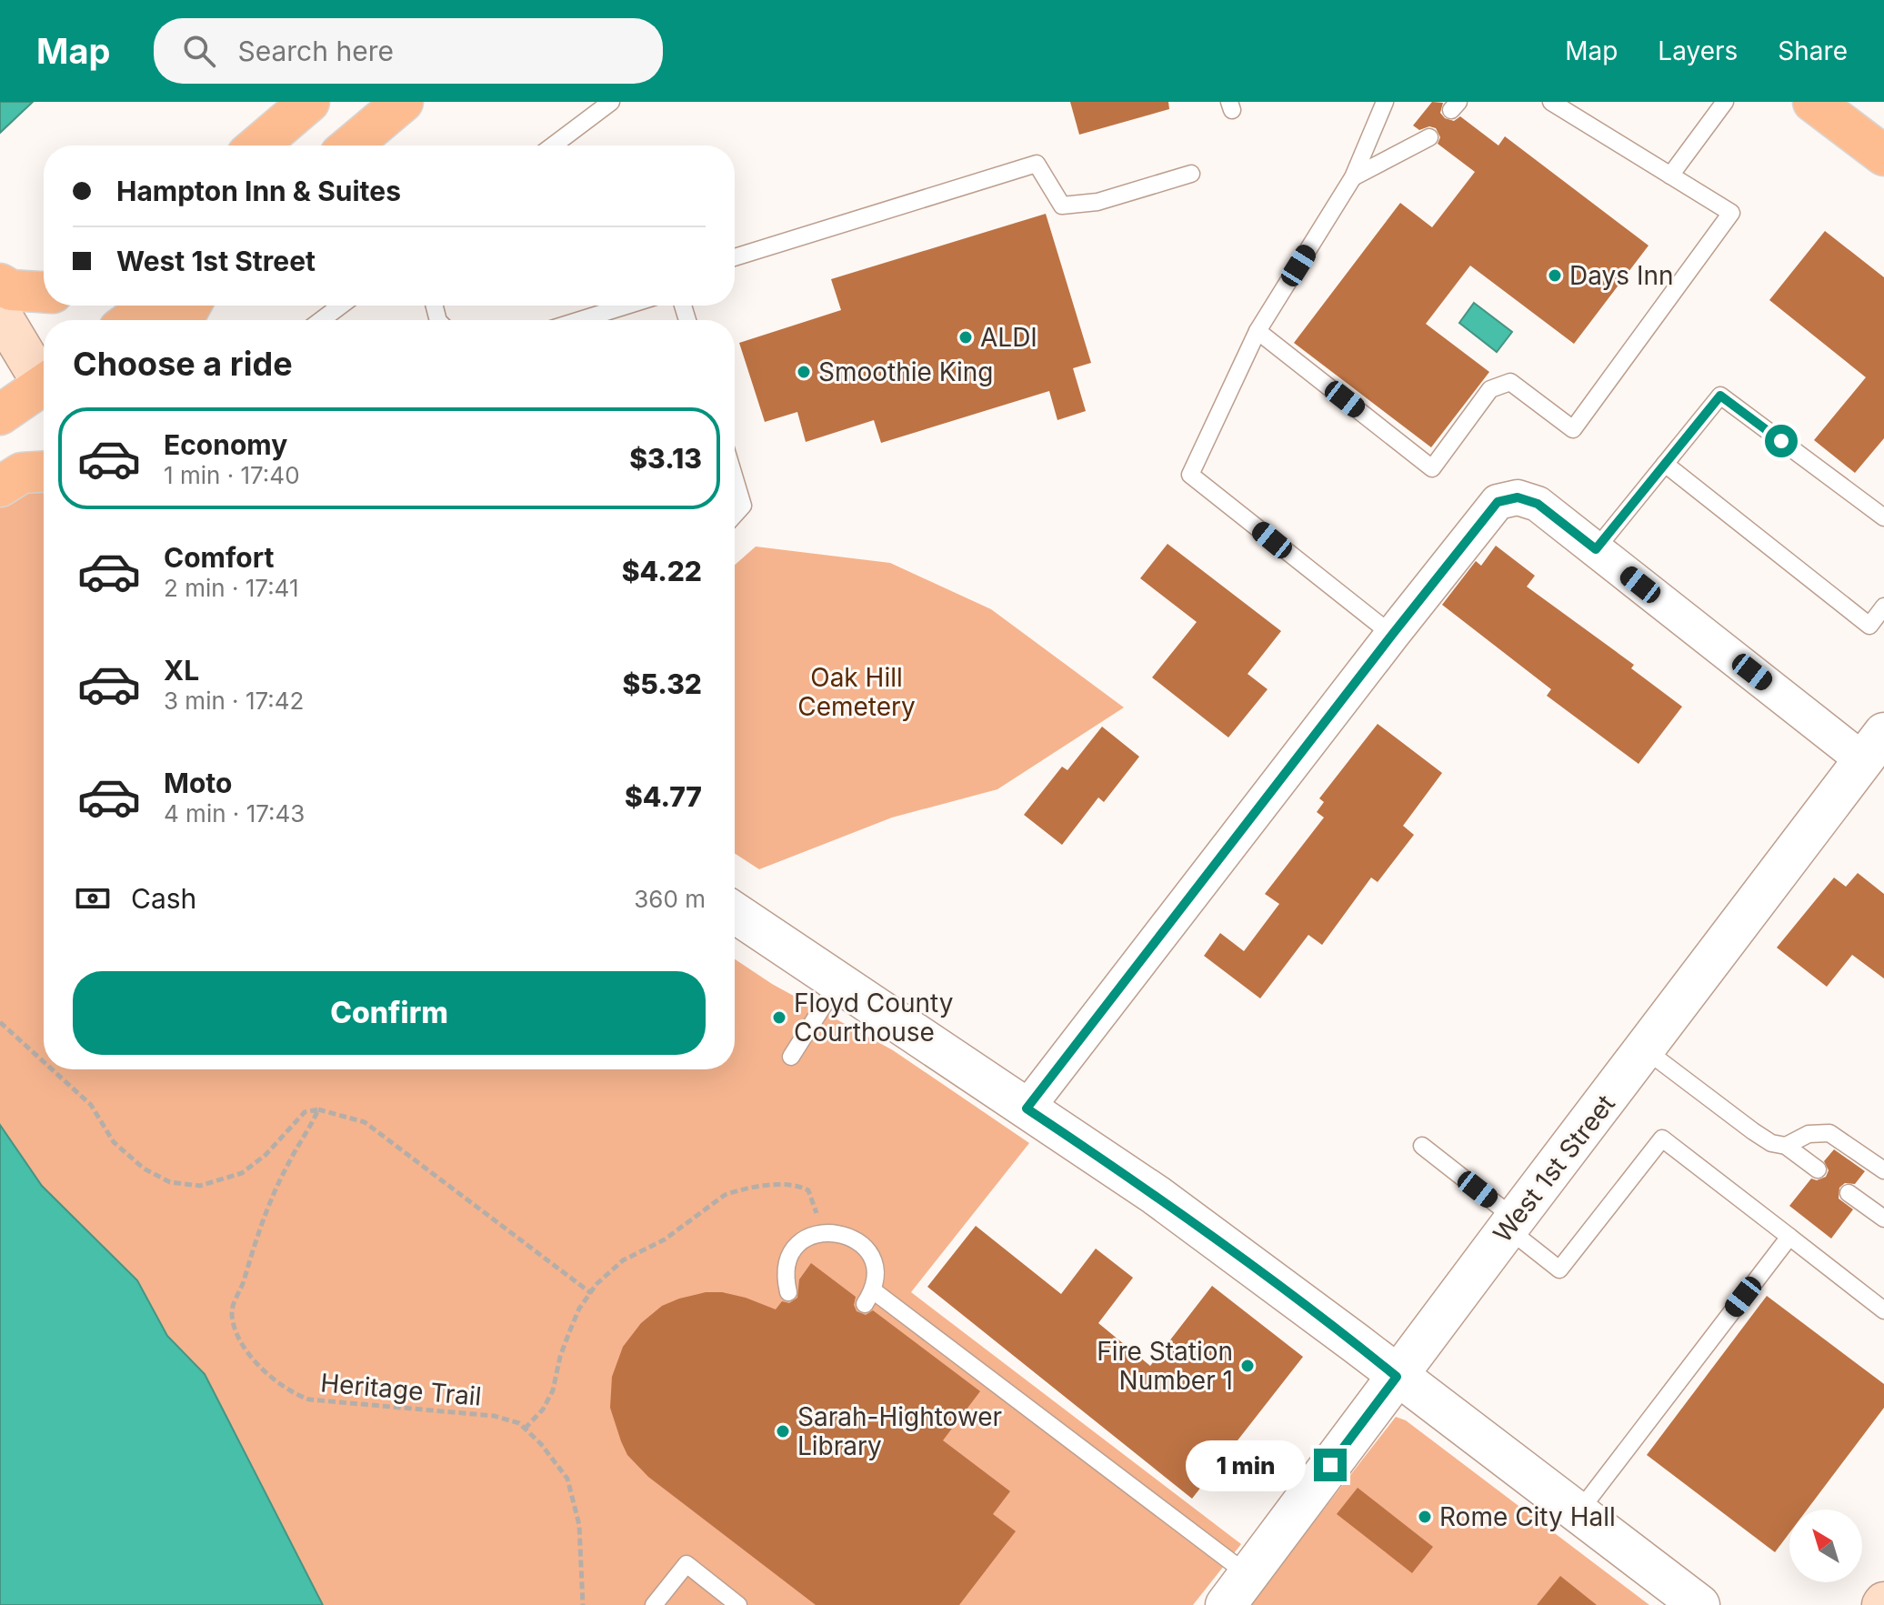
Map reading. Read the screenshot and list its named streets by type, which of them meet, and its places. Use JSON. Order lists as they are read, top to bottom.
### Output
{
  "streets": {
    "street": ["West 1st Street"],
    "path": ["Heritage Trail"]
  },
  "parks": ["Oak Hill Cemetery"],
  "places": [
    "Days Inn",
    "ALDI",
    "Smoothie King",
    "Floyd County Courthouse",
    "Fire Station Number 1",
    "Sarah-Hightower Library",
    "Rome City Hall"
  ],
  "north": "top left",
  "page": {
    "header": "Map",
    "search": "Search here",
    "nav": ["Map", "Layers", "Share"],
    "banner": ["Hampton Inn & Suites", "West 1st Street"],
    "heading": "Choose a ride",
    "list": [
      {
        "name": "Economy",
        "note": "1 min · 17:40",
        "value": "$3.13"
      },
      {
        "name": "Comfort",
        "note": "2 min · 17:41",
        "value": "$4.22"
      },
      {
        "name": "XL",
        "note": "3 min · 17:42",
        "value": "$5.32"
      },
      {
        "name": "Moto",
        "note": "4 min · 17:43",
        "value": "$4.77"
      }
    ],
    "pay": ["Cash", "360 m"],
    "buttons": "Confirm",
    "bubble": "1 min"
  }
}
